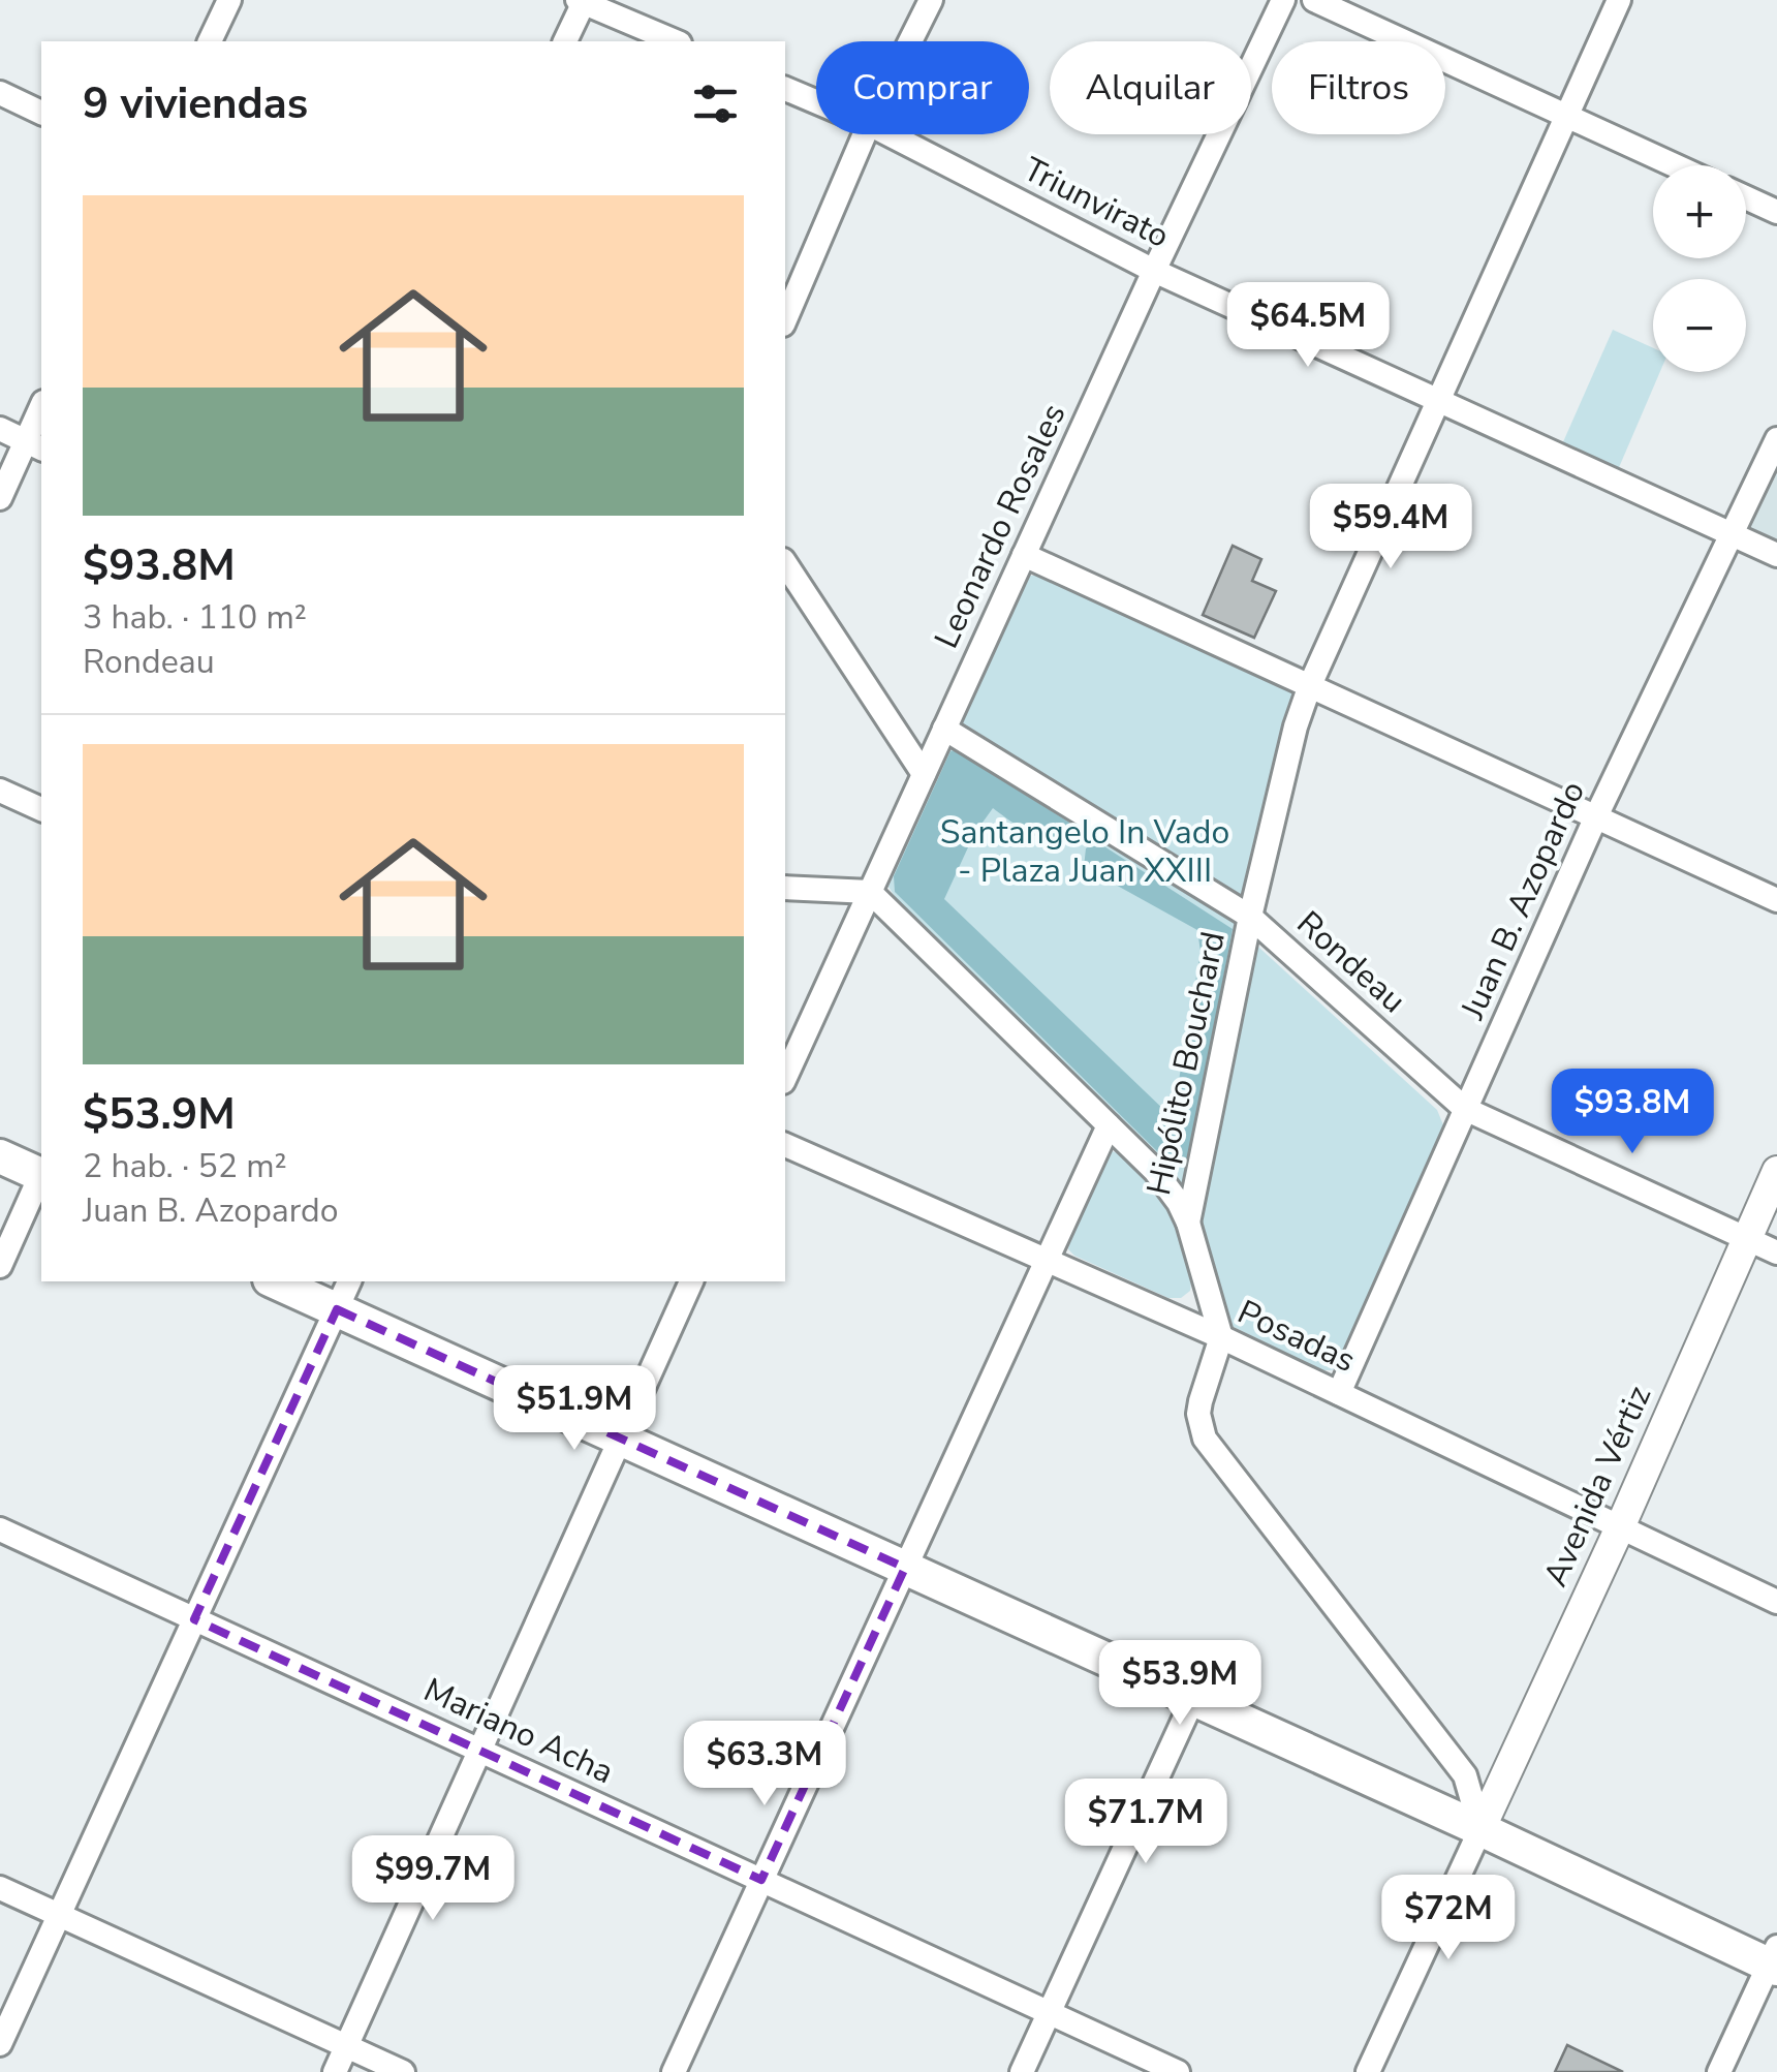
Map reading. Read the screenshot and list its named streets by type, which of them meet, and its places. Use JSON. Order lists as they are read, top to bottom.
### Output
{
  "streets": {
    "street": [
      "Triunvirato",
      "Leonardo Rosales",
      "Juan B. Azopardo",
      "Rondeau",
      "Hipólito Bouchard",
      "Posadas",
      "Avenida Vértiz",
      "Mariano Acha"
    ]
  },
  "crossings": [
    ["Triunvirato", "Leonardo Rosales"],
    ["Triunvirato", "Juan B. Azopardo"],
    ["Triunvirato", "Hipólito Bouchard"],
    ["Leonardo Rosales", "Rondeau"],
    ["Juan B. Azopardo", "Rondeau"],
    ["Juan B. Azopardo", "Posadas"],
    ["Rondeau", "Hipólito Bouchard"],
    ["Rondeau", "Avenida Vértiz"],
    ["Hipólito Bouchard", "Posadas"],
    ["Hipólito Bouchard", "Mariano Acha"],
    ["Posadas", "Avenida Vértiz"]
  ],
  "parks": ["Santangelo In Vado - Plaza Juan XXIII"],
  "page": {
    "chip": ["Comprar", "Alquilar", "Filtros"],
    "heading": "9 viviendas",
    "map_buttons": ["+", "−"],
    "list": [
      {
        "name": "$93.8M",
        "note": "3 hab. · 110 m² · Rondeau"
      },
      {
        "name": "$53.9M",
        "note": "2 hab. · 52 m² · Juan B. Azopardo"
      }
    ],
    "price": [
      "$64.5M",
      "$59.4M",
      "$93.8M",
      "$51.9M",
      "$53.9M",
      "$63.3M",
      "$71.7M",
      "$99.7M",
      "$72M"
    ]
  }
}
